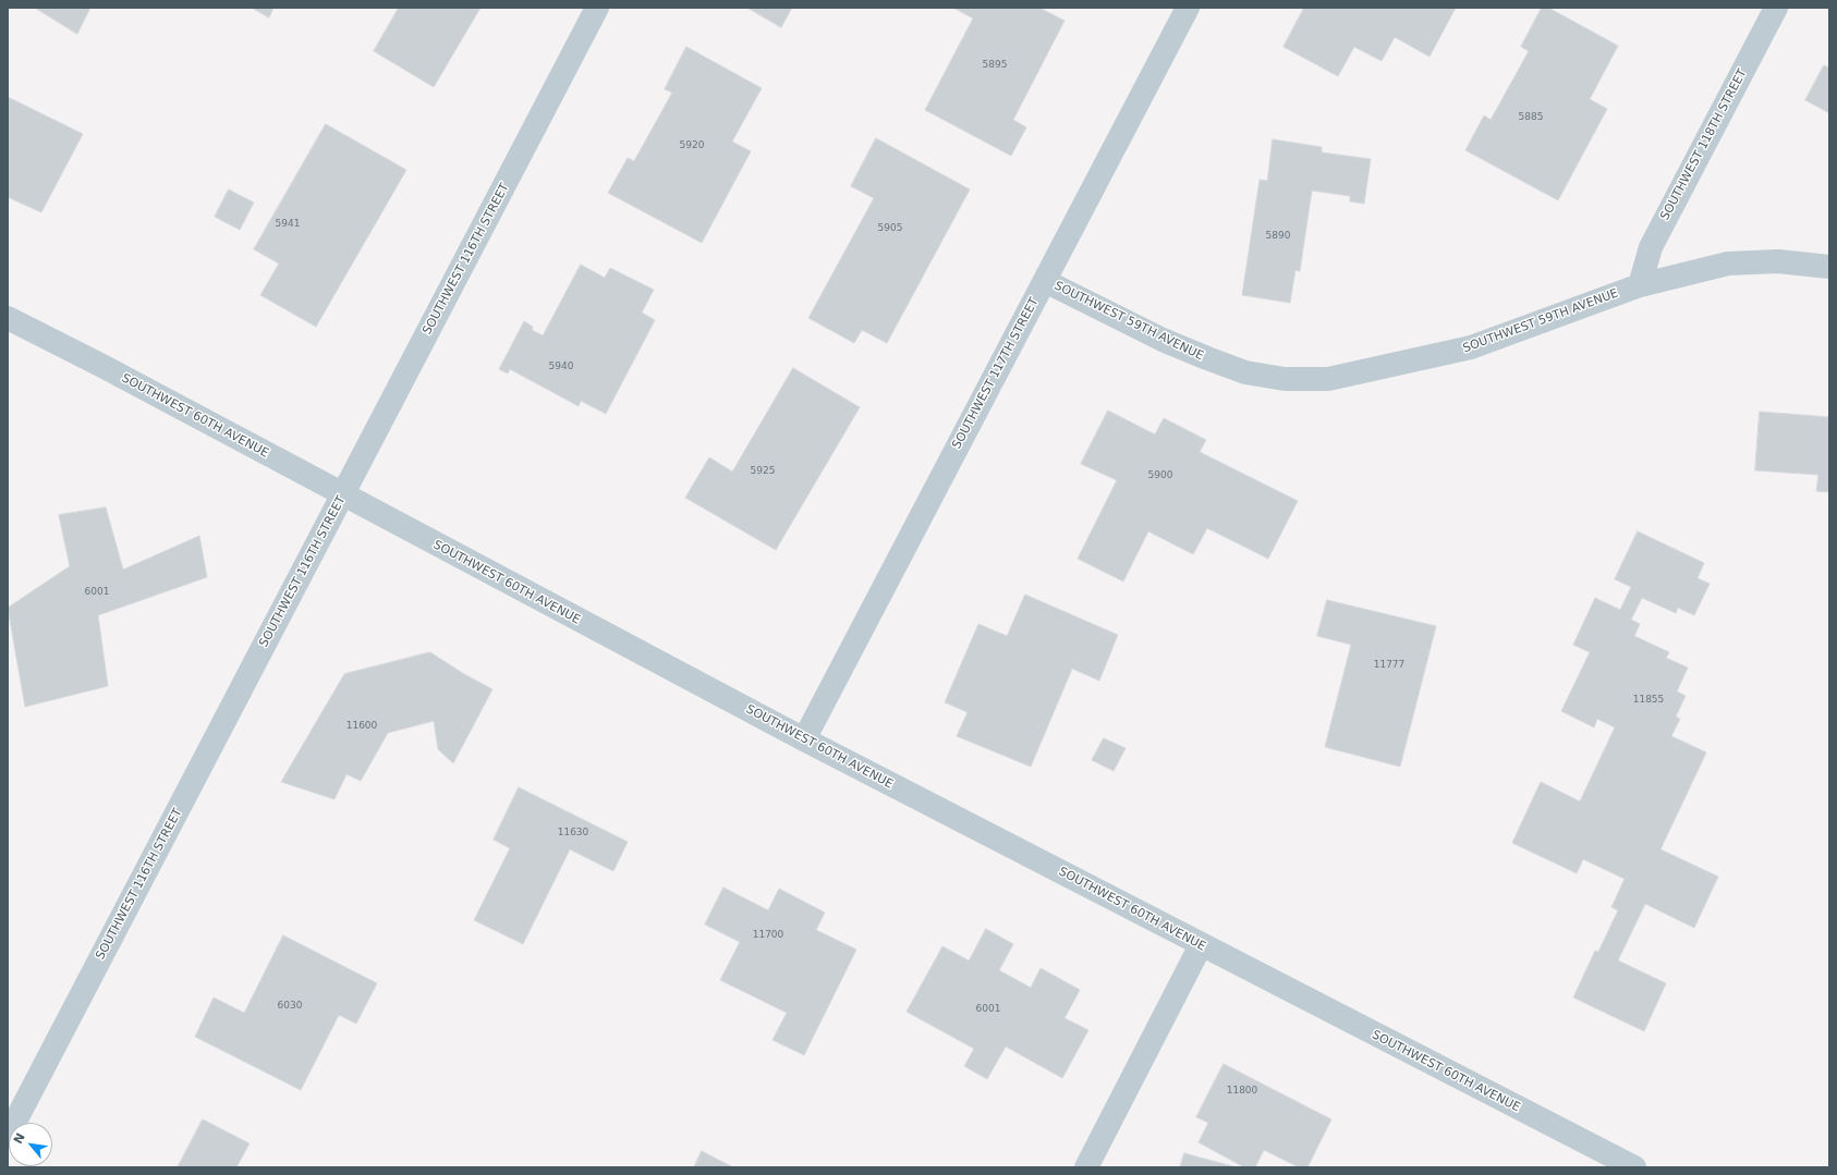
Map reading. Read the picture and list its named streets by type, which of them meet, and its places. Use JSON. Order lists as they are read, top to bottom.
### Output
{
  "streets": {
    "street": [
      "SOUTHWEST 118TH STREET",
      "SOUTHWEST 116TH STREET",
      "SOUTHWEST 59TH AVENUE",
      "SOUTHWEST 117TH STREET",
      "SOUTHWEST 60TH AVENUE"
    ]
  },
  "crossings": [
    ["SOUTHWEST 118TH STREET", "SOUTHWEST 59TH AVENUE"],
    ["SOUTHWEST 116TH STREET", "SOUTHWEST 60TH AVENUE"],
    ["SOUTHWEST 59TH AVENUE", "SOUTHWEST 117TH STREET"],
    ["SOUTHWEST 117TH STREET", "SOUTHWEST 60TH AVENUE"]
  ],
  "house_numbers": [
    "5895",
    "5885",
    "5920",
    "5941",
    "5905",
    "5890",
    "5940",
    "5925",
    "5900",
    "6001",
    "11777",
    "11855",
    "11600",
    "11630",
    "11700",
    "6030",
    "6001",
    "11800"
  ],
  "north": "top left"
}
